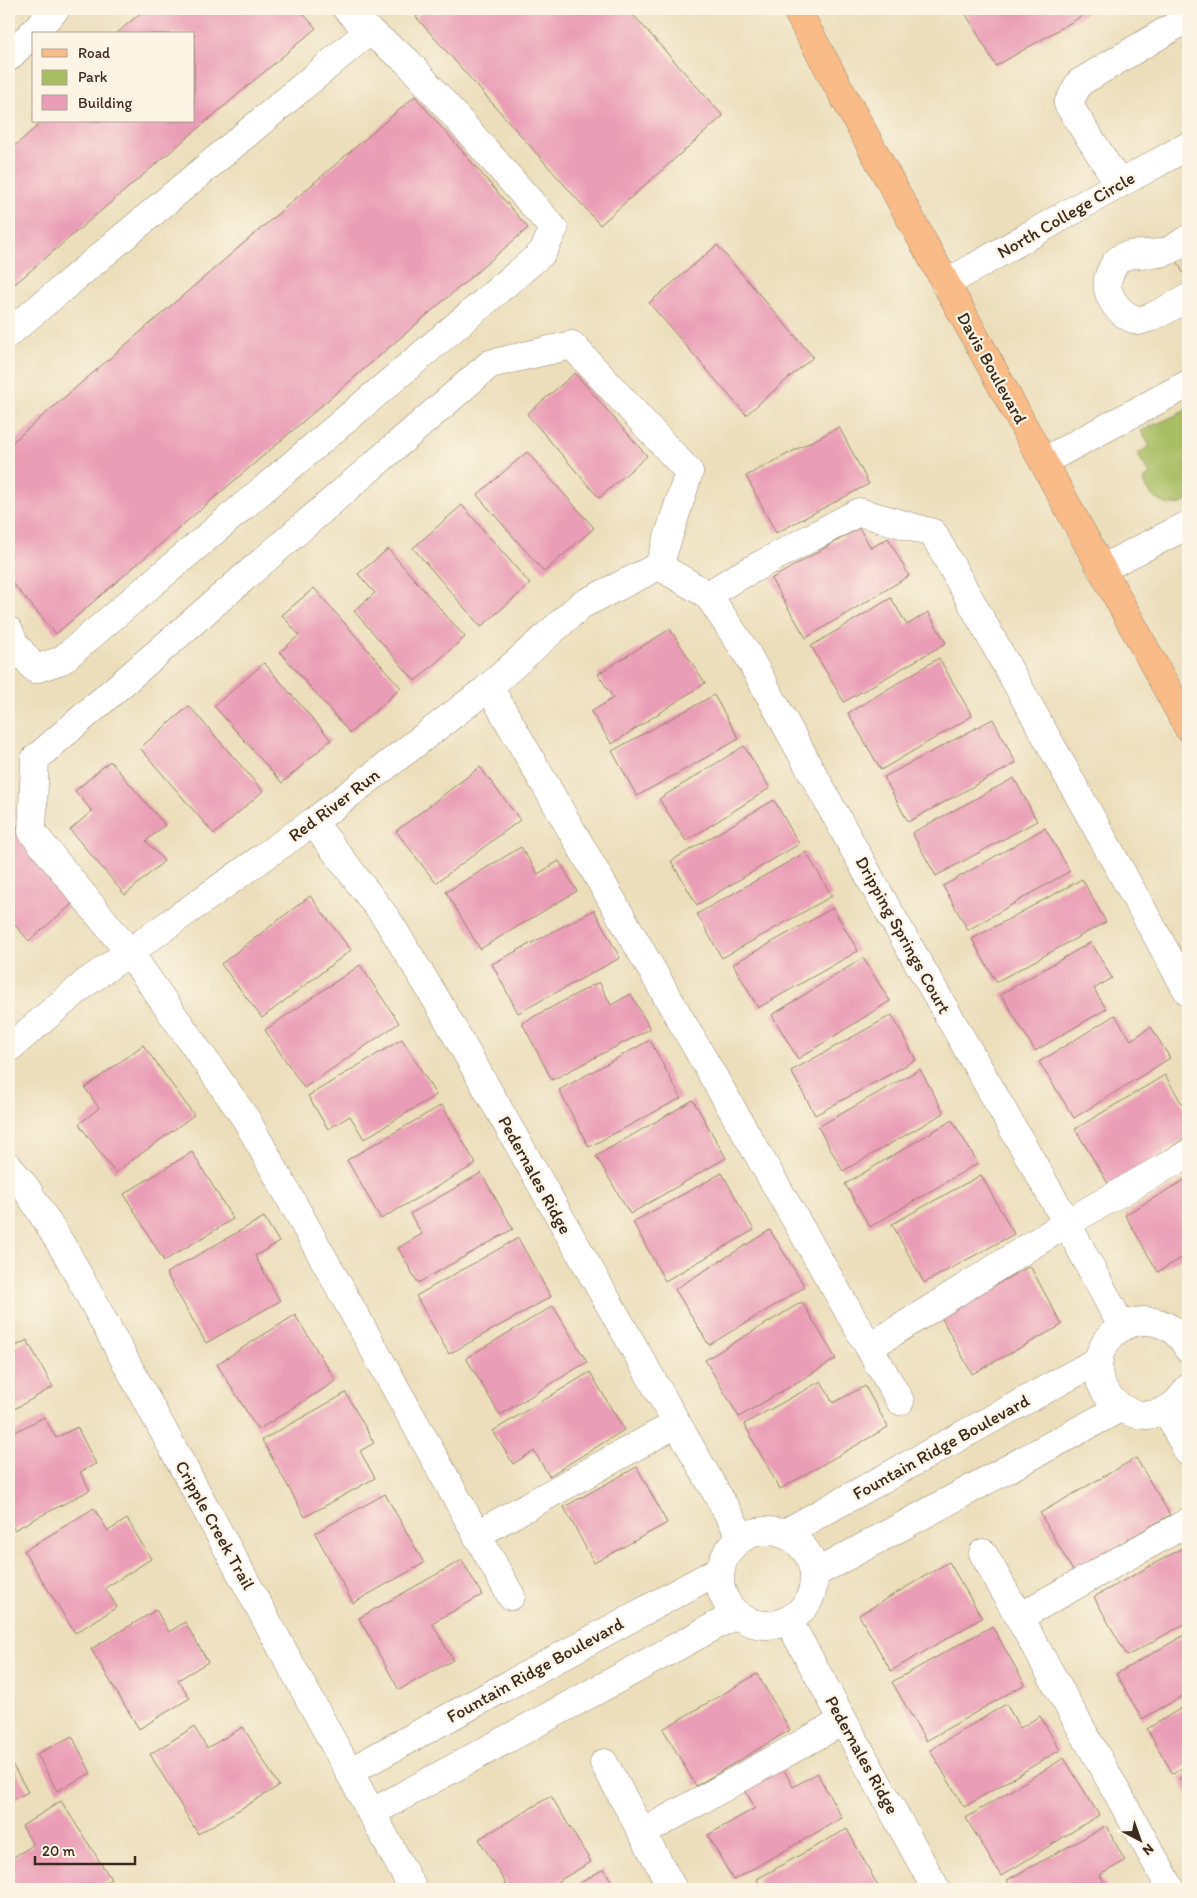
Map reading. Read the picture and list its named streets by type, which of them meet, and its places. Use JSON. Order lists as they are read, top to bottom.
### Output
{
  "streets": {
    "main road": ["Davis Boulevard"],
    "street": [
      "North College Circle",
      "Red River Run",
      "Dripping Springs Court",
      "Pedernales Ridge",
      "Fountain Ridge Boulevard",
      "Cripple Creek Trail"
    ]
  },
  "crossings": [
    ["North College Circle", "Davis Boulevard"],
    ["Red River Run", "Dripping Springs Court"],
    ["Red River Run", "Pedernales Ridge"],
    ["Pedernales Ridge", "Fountain Ridge Boulevard"],
    ["Fountain Ridge Boulevard", "Cripple Creek Trail"]
  ],
  "legend": ["Road", "Park", "Building"],
  "scale_bar": "20 m",
  "north": "bottom right"
}
